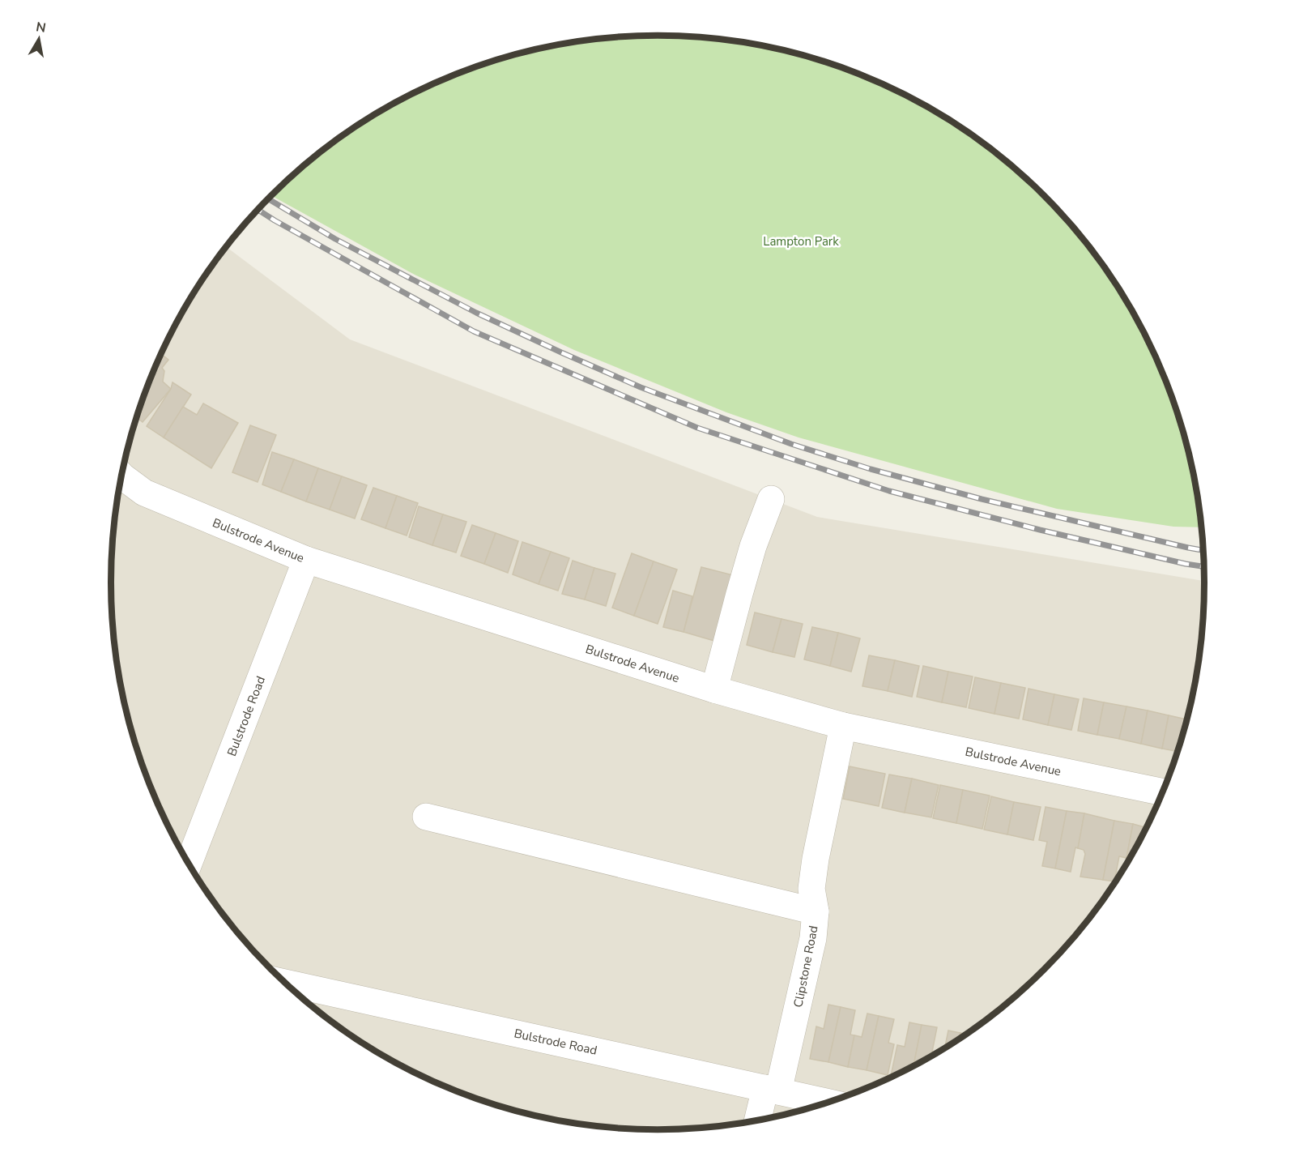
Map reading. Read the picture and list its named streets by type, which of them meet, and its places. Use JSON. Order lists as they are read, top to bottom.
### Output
{
  "streets": {
    "street": ["Bulstrode Avenue", "Bulstrode Road", "Clipstone Road"]
  },
  "crossings": [
    ["Bulstrode Avenue", "Bulstrode Road"],
    ["Bulstrode Avenue", "Clipstone Road"],
    ["Bulstrode Road", "Clipstone Road"]
  ],
  "parks": ["Lampton Park"],
  "north": "top"
}
